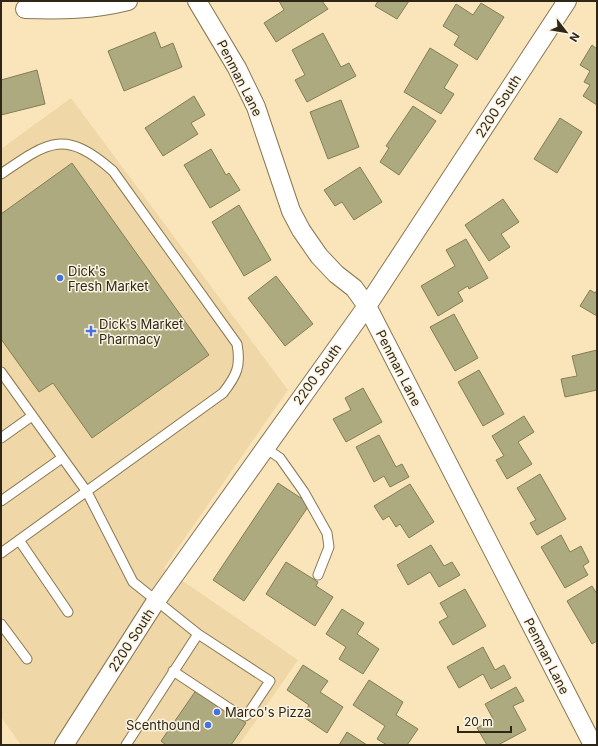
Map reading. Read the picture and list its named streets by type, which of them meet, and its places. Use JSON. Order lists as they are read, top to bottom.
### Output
{
  "streets": {
    "street": ["Penman Lane", "2200 South"]
  },
  "crossings": [
    ["Penman Lane", "2200 South"]
  ],
  "places": {
    "other": ["Dick's Fresh Market", "Marco's Pizza", "Scenthound"],
    "health": ["Dick's Market Pharmacy"]
  },
  "scale_bar": "20 m",
  "north": "bottom right"
}
